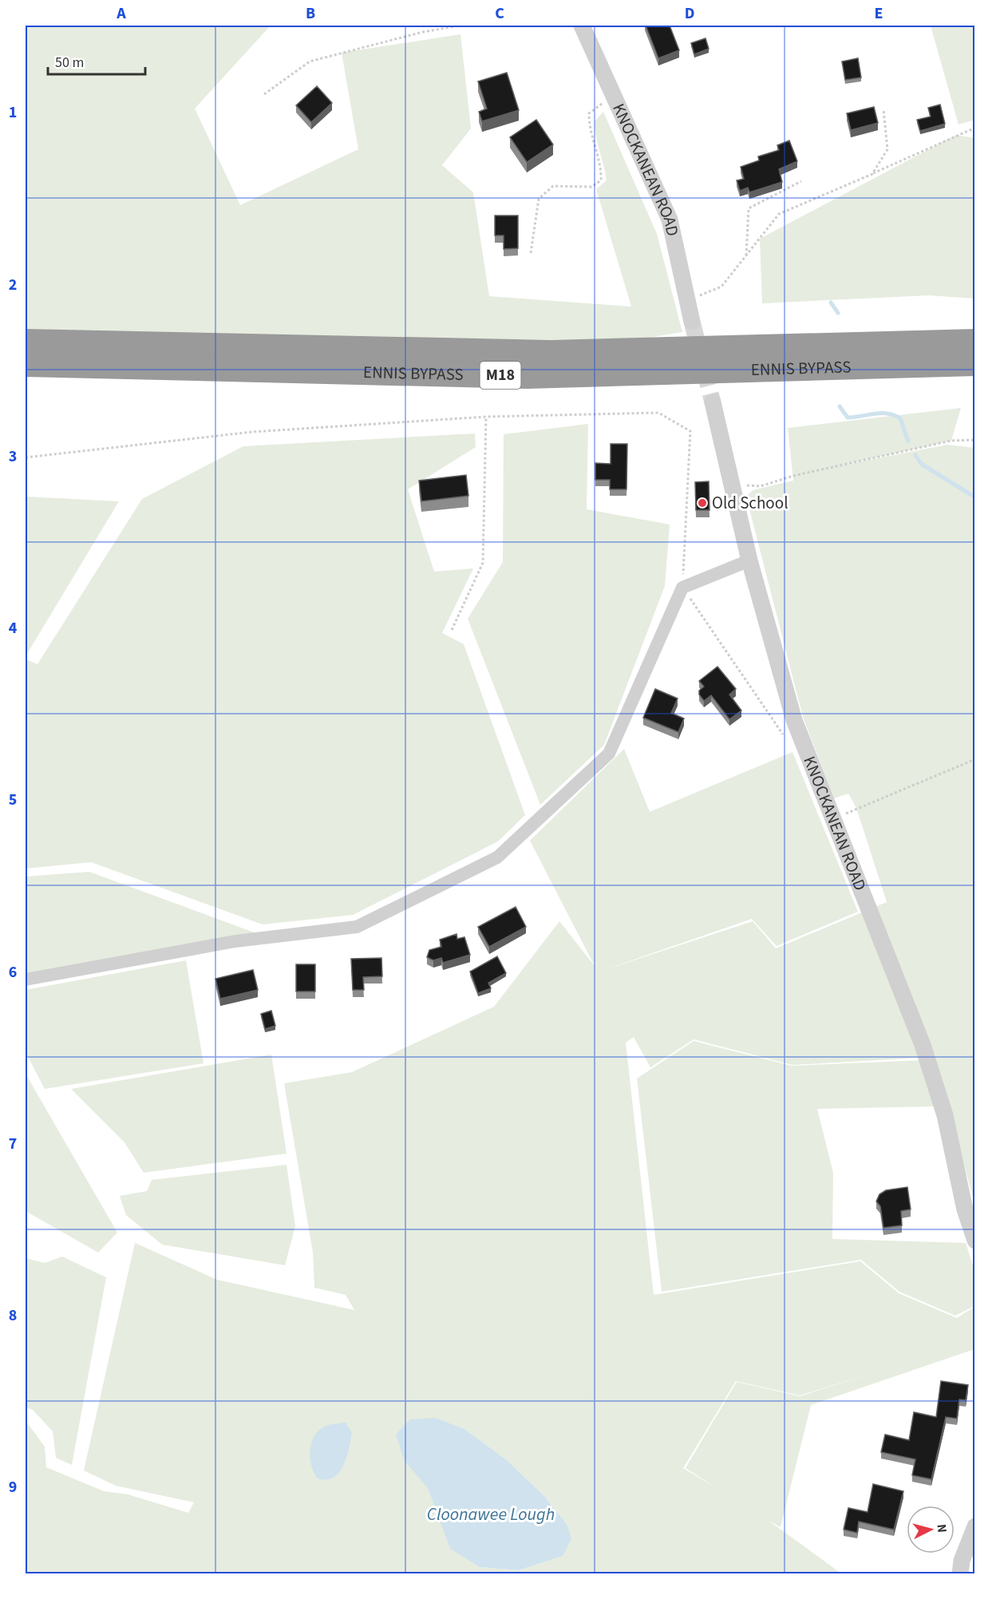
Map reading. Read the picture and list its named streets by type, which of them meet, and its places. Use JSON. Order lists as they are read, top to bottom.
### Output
{
  "streets": {
    "highway": ["ENNIS BYPASS", "M18"],
    "street": ["KNOCKANEAN ROAD"]
  },
  "water": ["Cloonawee Lough"],
  "places": ["Old School"],
  "scale_bar": "50 m",
  "north": "right",
  "grid": {
    "columns": [
      "A",
      "B",
      "C",
      "D",
      "E"
    ],
    "rows": [
      "1",
      "2",
      "3",
      "4",
      "5",
      "6",
      "7",
      "8",
      "9"
    ]
  }
}
